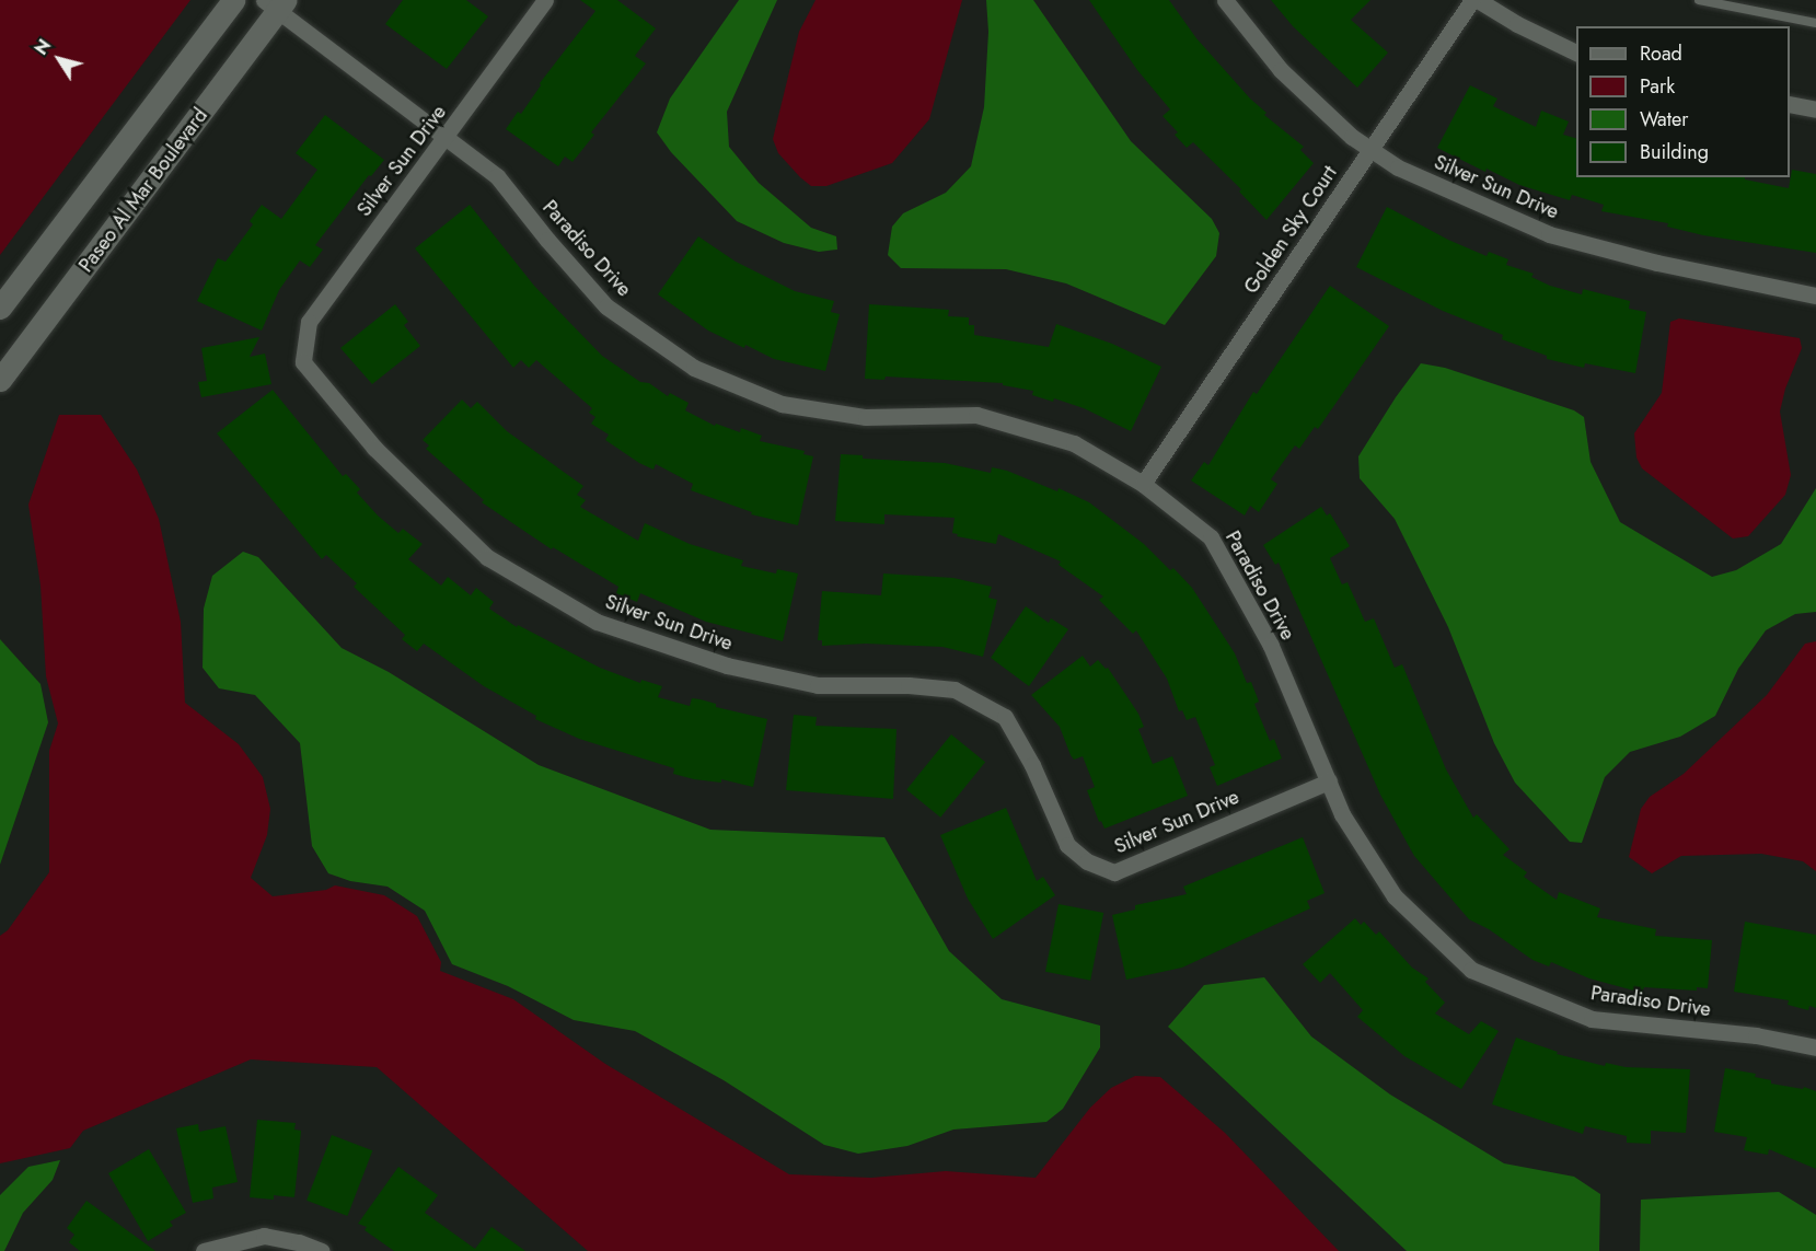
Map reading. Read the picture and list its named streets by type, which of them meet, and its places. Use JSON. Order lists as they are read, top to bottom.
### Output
{
  "streets": {
    "main road": ["Paseo Al Mar Boulevard"],
    "street": ["Silver Sun Drive", "Golden Sky Court", "Paradiso Drive"]
  },
  "crossings": [
    ["Silver Sun Drive", "Golden Sky Court"],
    ["Silver Sun Drive", "Paradiso Drive"],
    ["Paseo Al Mar Boulevard", "Paradiso Drive"],
    ["Golden Sky Court", "Paradiso Drive"]
  ],
  "legend": [
    "Road",
    "Park",
    "Water",
    "Building"
  ],
  "north": "top left"
}
